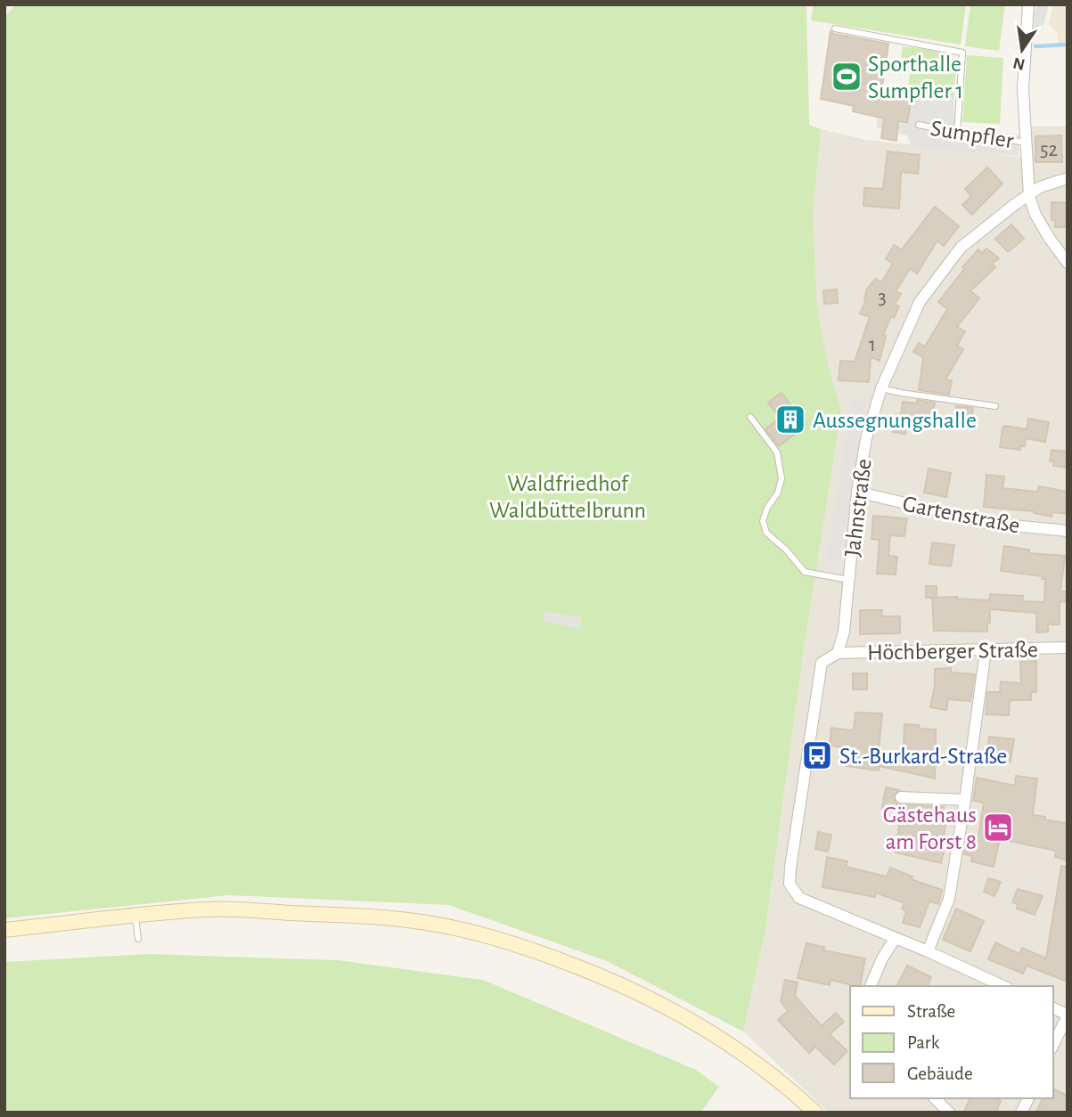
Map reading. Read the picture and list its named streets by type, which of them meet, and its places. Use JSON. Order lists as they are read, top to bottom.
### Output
{
  "streets": {
    "street": [
      "Sumpfler",
      "Jahnstraße",
      "Gartenstraße",
      "Höchberger Straße"
    ]
  },
  "crossings": [
    ["Sumpfler", "Jahnstraße"],
    ["Jahnstraße", "Gartenstraße"],
    ["Jahnstraße", "Höchberger Straße"]
  ],
  "parks": ["Waldfriedhof Waldbüttelbrunn"],
  "places": {
    "sports": ["Sporthalle Sumpfler 1"],
    "building": ["Aussegnungshalle"],
    "bus stop": ["St.-Burkard-Straße"],
    "hotel": ["Gästehaus am Forst 8"]
  },
  "house_numbers": ["52", "3", "1"],
  "legend": ["Straße", "Park", "Gebäude"],
  "north": "bottom"
}
